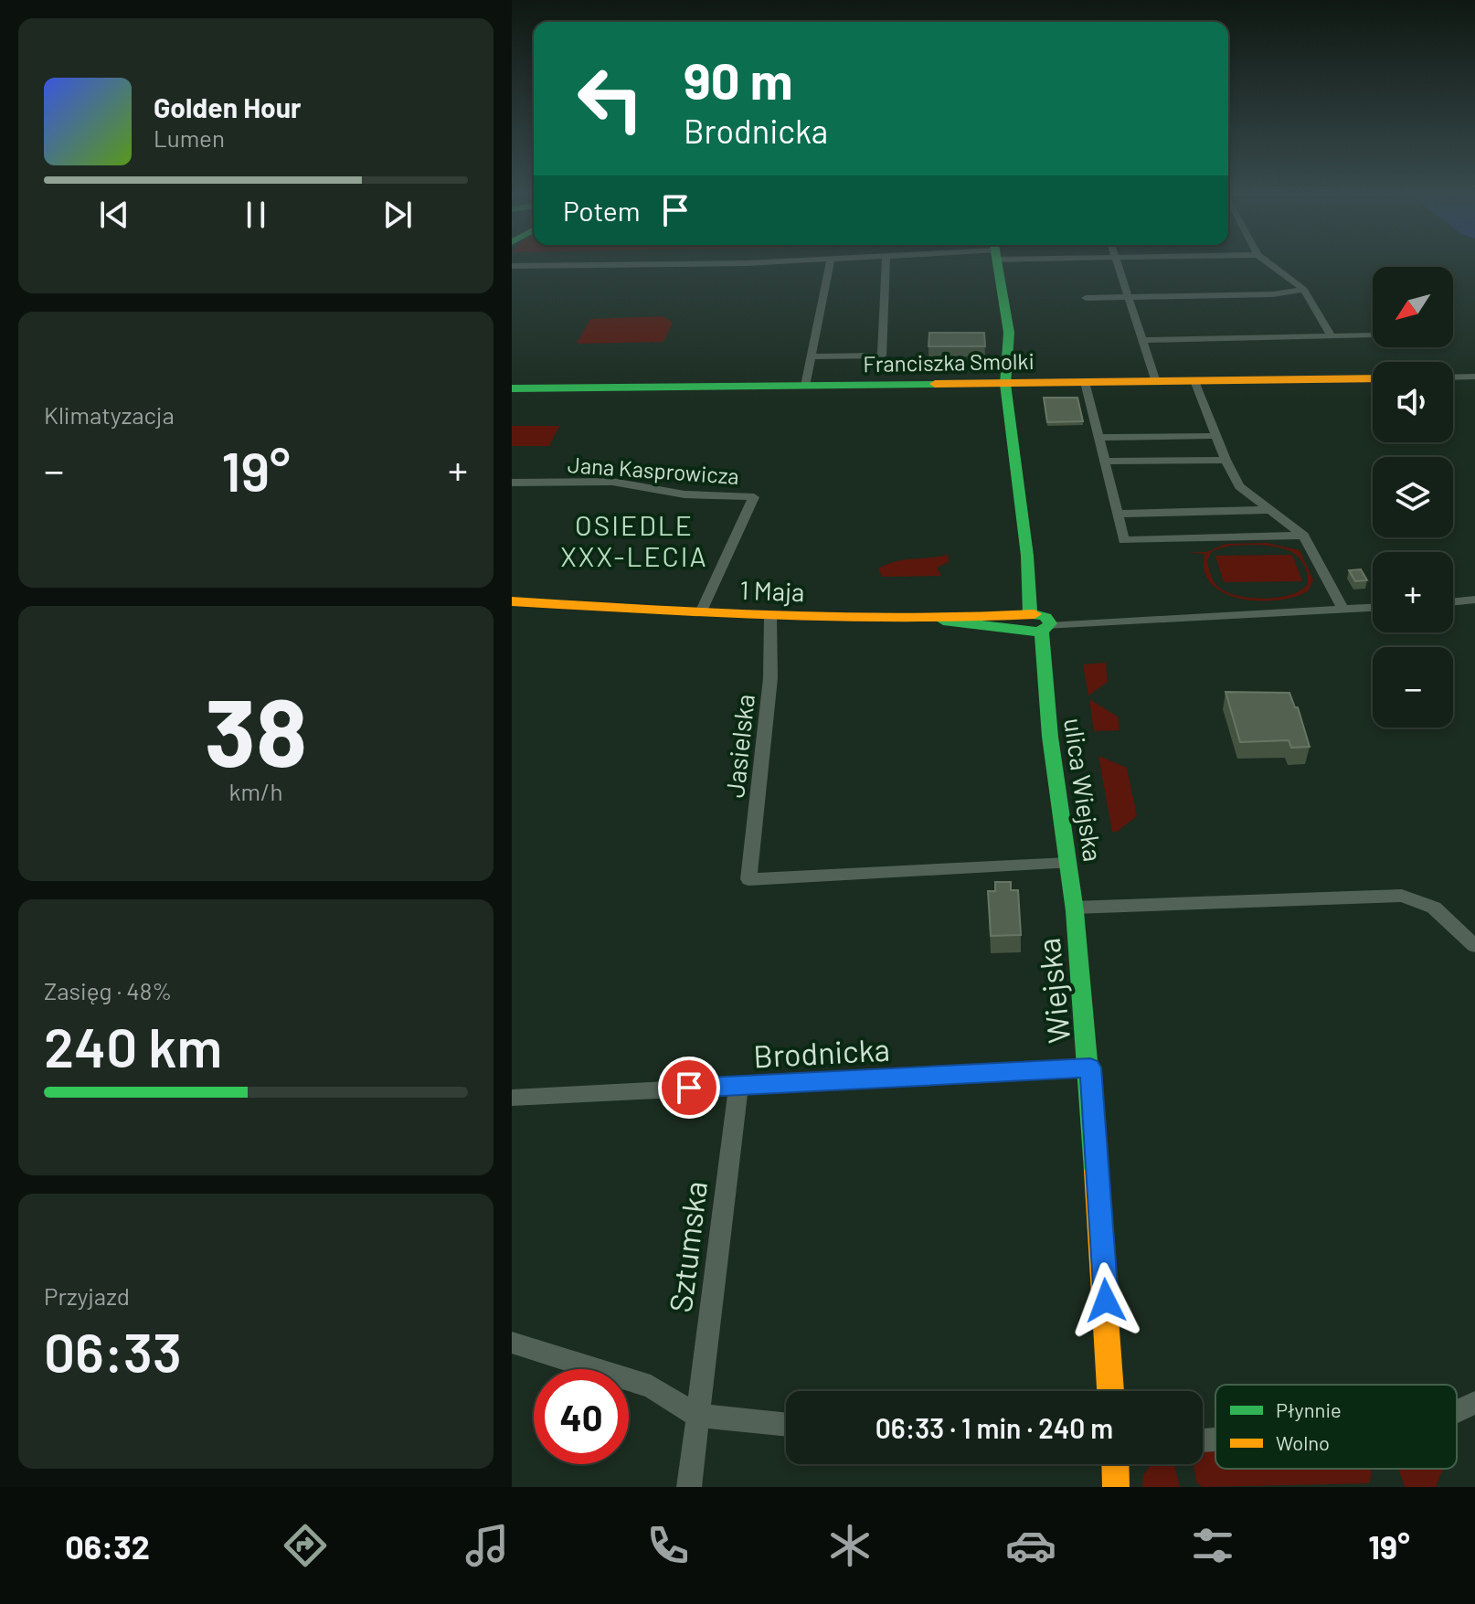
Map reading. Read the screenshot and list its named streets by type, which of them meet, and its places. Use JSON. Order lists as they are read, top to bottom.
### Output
{
  "streets": {
    "street": [
      "Franciszka Smolki",
      "Jana Kasprowicza",
      "1 Maja",
      "Jasielska",
      "ulica Wiejska",
      "Wiejska",
      "Brodnicka",
      "Sztumska"
    ]
  },
  "crossings": [
    ["Jana Kasprowicza", "1 Maja"],
    ["1 Maja", "Jasielska"],
    ["1 Maja", "ulica Wiejska"],
    ["Jasielska", "ulica Wiejska"],
    ["ulica Wiejska", "Wiejska"],
    ["Wiejska", "Brodnicka"],
    ["Brodnicka", "Sztumska"]
  ],
  "districts": ["OSIEDLE XXX-LECIA"],
  "legend": ["Płynnie", "Wolno"],
  "north": "bottom left",
  "page": {
    "turn": ["90 m", "Brodnicka"],
    "song": ["Golden Hour", "Lumen"],
    "then": "Potem",
    "map_buttons": ["+", "−"],
    "tile": [
      "Klimatyzacja",
      ["38", "km/h"],
      ["Zasięg · 48%", "240 km"],
      ["Przyjazd", "06:33"]
    ],
    "heat": ["−", "19°", "+"],
    "limit": "40",
    "trip": "06:33 · 1 min · 240 m",
    "tabs": ["06:32", "19°"]
  }
}
